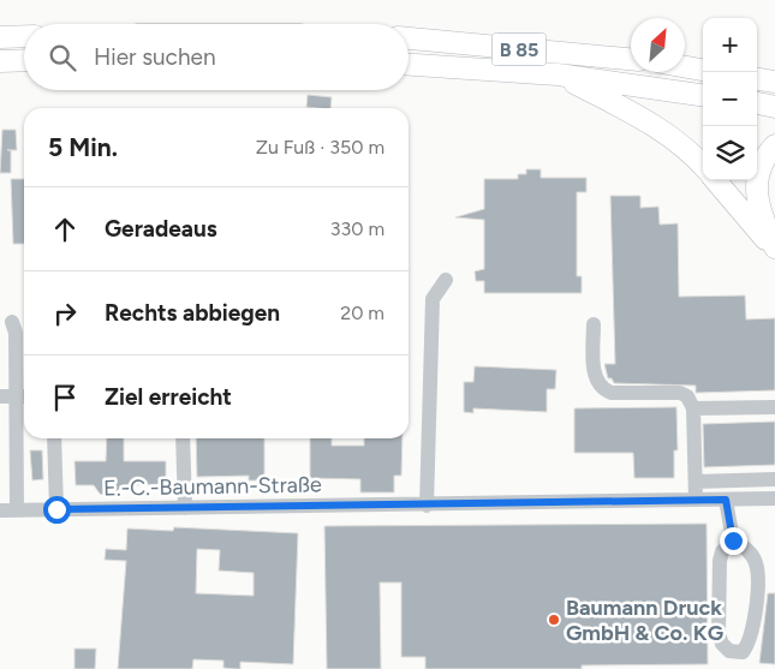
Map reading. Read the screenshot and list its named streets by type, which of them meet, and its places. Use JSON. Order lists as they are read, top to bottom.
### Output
{
  "streets": {
    "highway": ["B 85"],
    "street": ["E.-C.-Baumann-Straße"]
  },
  "places": ["Baumann Druck GmbH & Co. KG"],
  "north": "top right",
  "page": {
    "map_buttons": ["+", "−"],
    "search": "Hier suchen",
    "heading": ["5 Min.", "Zu Fuß · 350 m"],
    "list": [
      ["Geradeaus", "330 m"],
      ["Rechts abbiegen", "20 m"],
      "Ziel erreicht"
    ]
  }
}
